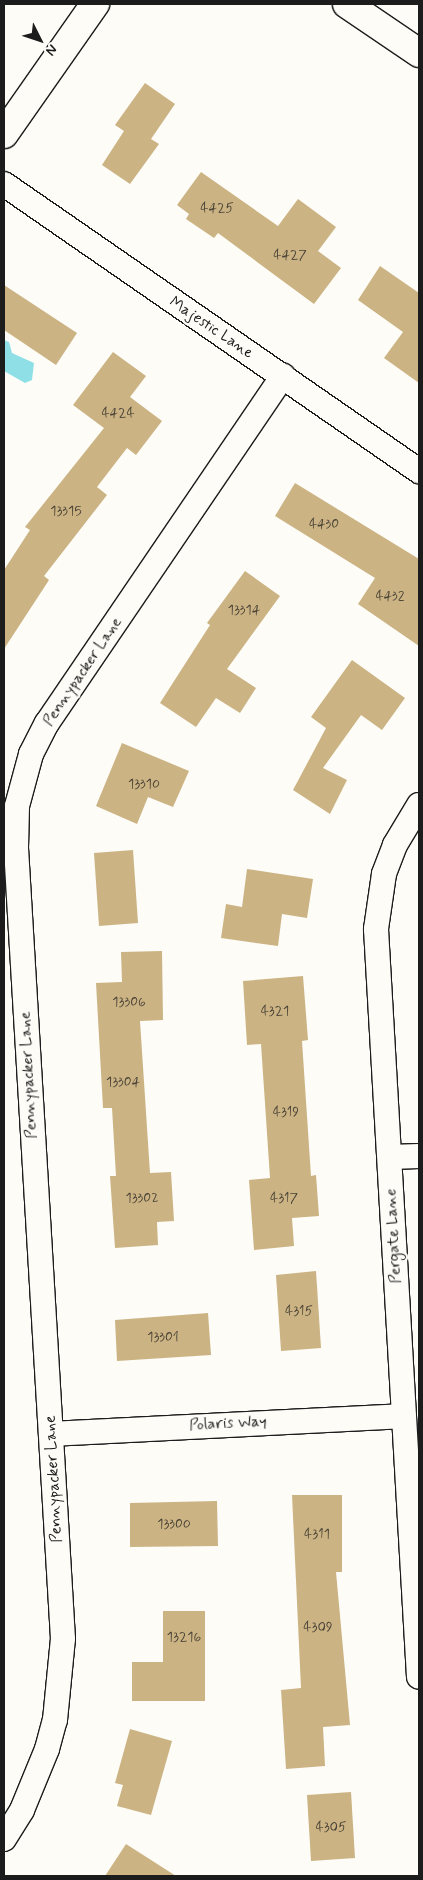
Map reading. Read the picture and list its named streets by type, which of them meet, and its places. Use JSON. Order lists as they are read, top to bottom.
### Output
{
  "streets": {
    "street": [
      "Majestic Lane",
      "Pennypacker Lane",
      "Pergate Lane",
      "Polaris Way"
    ]
  },
  "crossings": [
    ["Majestic Lane", "Pennypacker Lane"],
    ["Pennypacker Lane", "Polaris Way"],
    ["Pergate Lane", "Polaris Way"]
  ],
  "house_numbers": [
    "4425",
    "4427",
    "4424",
    "13315",
    "4430",
    "4432",
    "13314",
    "13310",
    "13306",
    "4321",
    "13304",
    "4319",
    "13302",
    "4317",
    "4315",
    "13301",
    "13300",
    "4311",
    "4309",
    "13216",
    "4305"
  ],
  "north": "bottom right"
}
